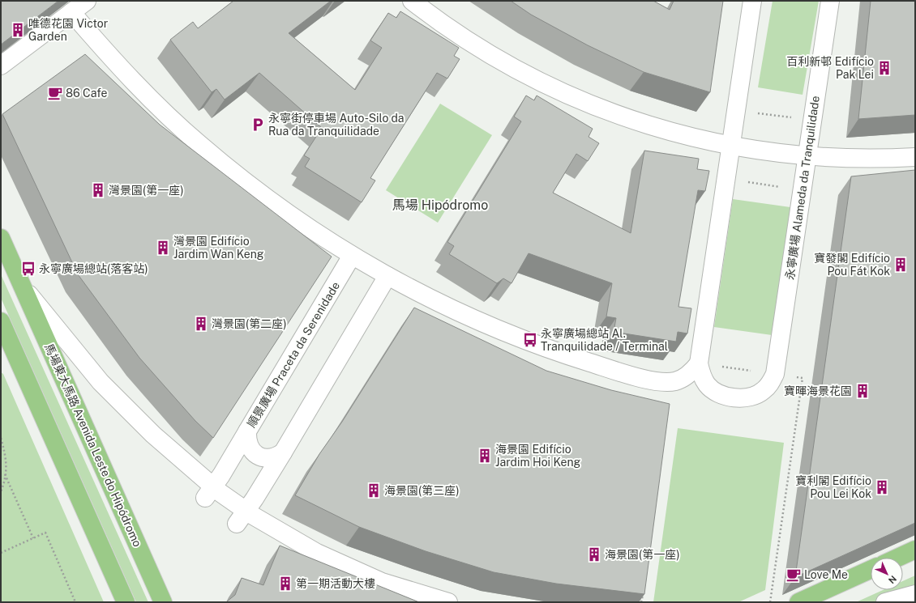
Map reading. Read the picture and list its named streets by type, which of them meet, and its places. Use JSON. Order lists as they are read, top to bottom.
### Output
{
  "streets": {
    "main road": ["馬場東大馬路 Avenida Leste do Hipódromo"],
    "street": ["永寧廣場 Alameda da Tranquilidade", "順景廣場 Praceta da Serenidade"]
  },
  "districts": ["馬場 Hipódromo"],
  "places": {
    "building": [
      "唯德花園 Victor Garden",
      "百利新邨 Edifício Pak Lei",
      "灣景園(第一座)",
      "灣景園 Edifício Jardim Wan Keng",
      "寶發閣 Edifício Pou Fát Kok",
      "灣景園(第二座)",
      "寶暉海景花園",
      "海景園 Edifício Jardim Hoi Keng",
      "寶利閣 Edifício Pou Lei Kok",
      "海景園(第三座)",
      "海景園(第一座)",
      "第一期活動大樓"
    ],
    "cafe": ["86 Cafe", "Love Me"],
    "parking": ["永寧街停車場 Auto-Silo da Rua da Tranquilidade"],
    "bus stop": ["永寧廣場總站(落客站)", "永寧廣場總站 Al. Tranquilidade / Terminal"]
  },
  "north": "bottom right"
}
